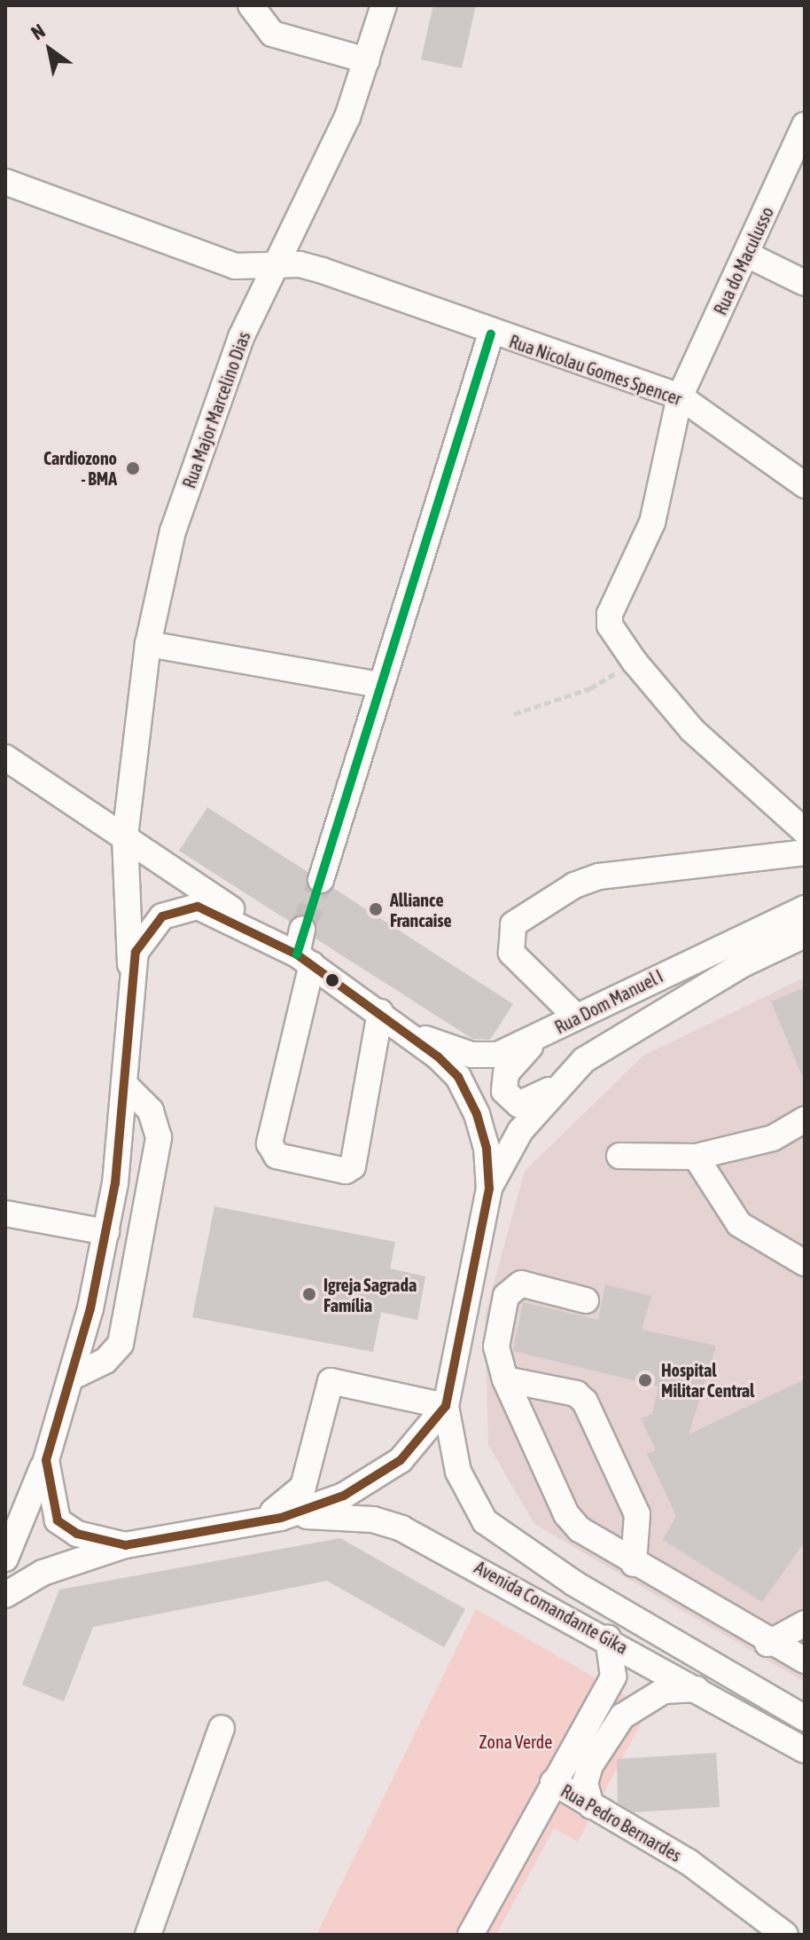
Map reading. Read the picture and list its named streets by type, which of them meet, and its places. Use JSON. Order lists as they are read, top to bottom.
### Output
{
  "streets": {
    "street": [
      "Rua do Maculusso",
      "Rua Nicolau Gomes Spencer",
      "Rua Major Marcelino Dias",
      "Rua Dom Manuel I",
      "Avenida Comandante Gika",
      "Rua Pedro Bernardes"
    ]
  },
  "crossings": [
    ["Rua do Maculusso", "Rua Nicolau Gomes Spencer"],
    ["Rua Nicolau Gomes Spencer", "Rua Major Marcelino Dias"],
    ["Avenida Comandante Gika", "Rua Pedro Bernardes"]
  ],
  "parks": ["Zona Verde"],
  "places": [
    "Cardiozono - BMA",
    "Alliance Francaise",
    "Igreja Sagrada Família",
    "Hospital Militar Central"
  ],
  "north": "top left"
}
